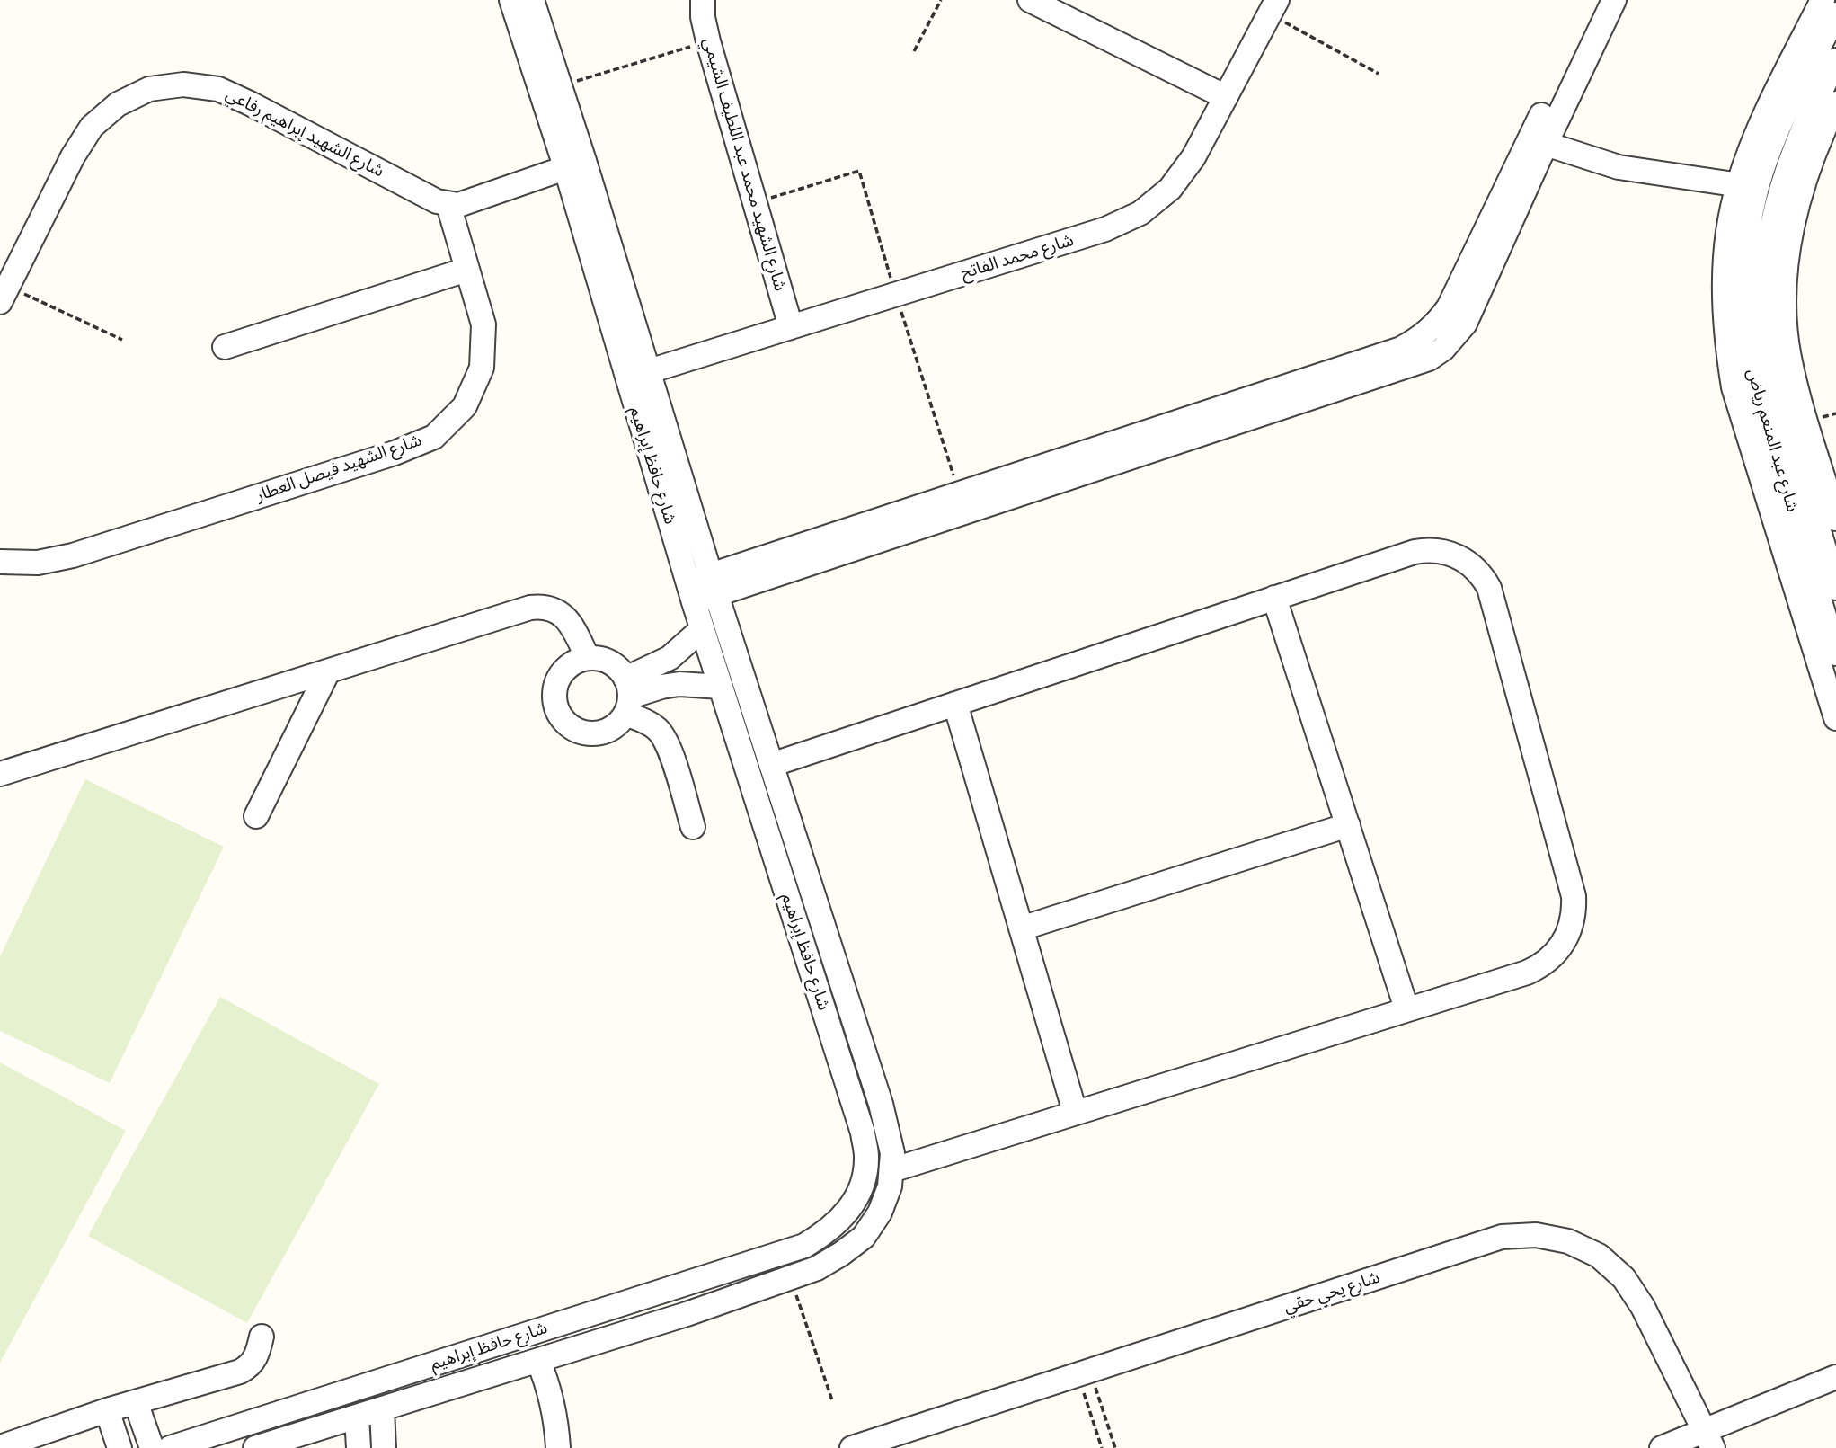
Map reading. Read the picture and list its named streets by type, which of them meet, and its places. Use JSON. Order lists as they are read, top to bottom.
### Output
{
  "streets": {
    "street": [
      "شارع الشهيد إبراهيم رفاعي",
      "شارع الشهيد محمد عبد اللطيف الشيمي",
      "شارع محمد الفاتح",
      "شارع عبد المنعم رياض",
      "شارع حافظ إبراهيم",
      "شارع الشهيد فيصل العطار",
      "شارع يحي حقي"
    ]
  },
  "crossings": [
    ["شارع الشهيد إبراهيم رفاعي", "شارع الشهيد فيصل العطار"],
    ["شارع الشهيد محمد عبد اللطيف الشيمي", "شارع محمد الفاتح"],
    ["شارع محمد الفاتح", "شارع حافظ إبراهيم"]
  ]
}
